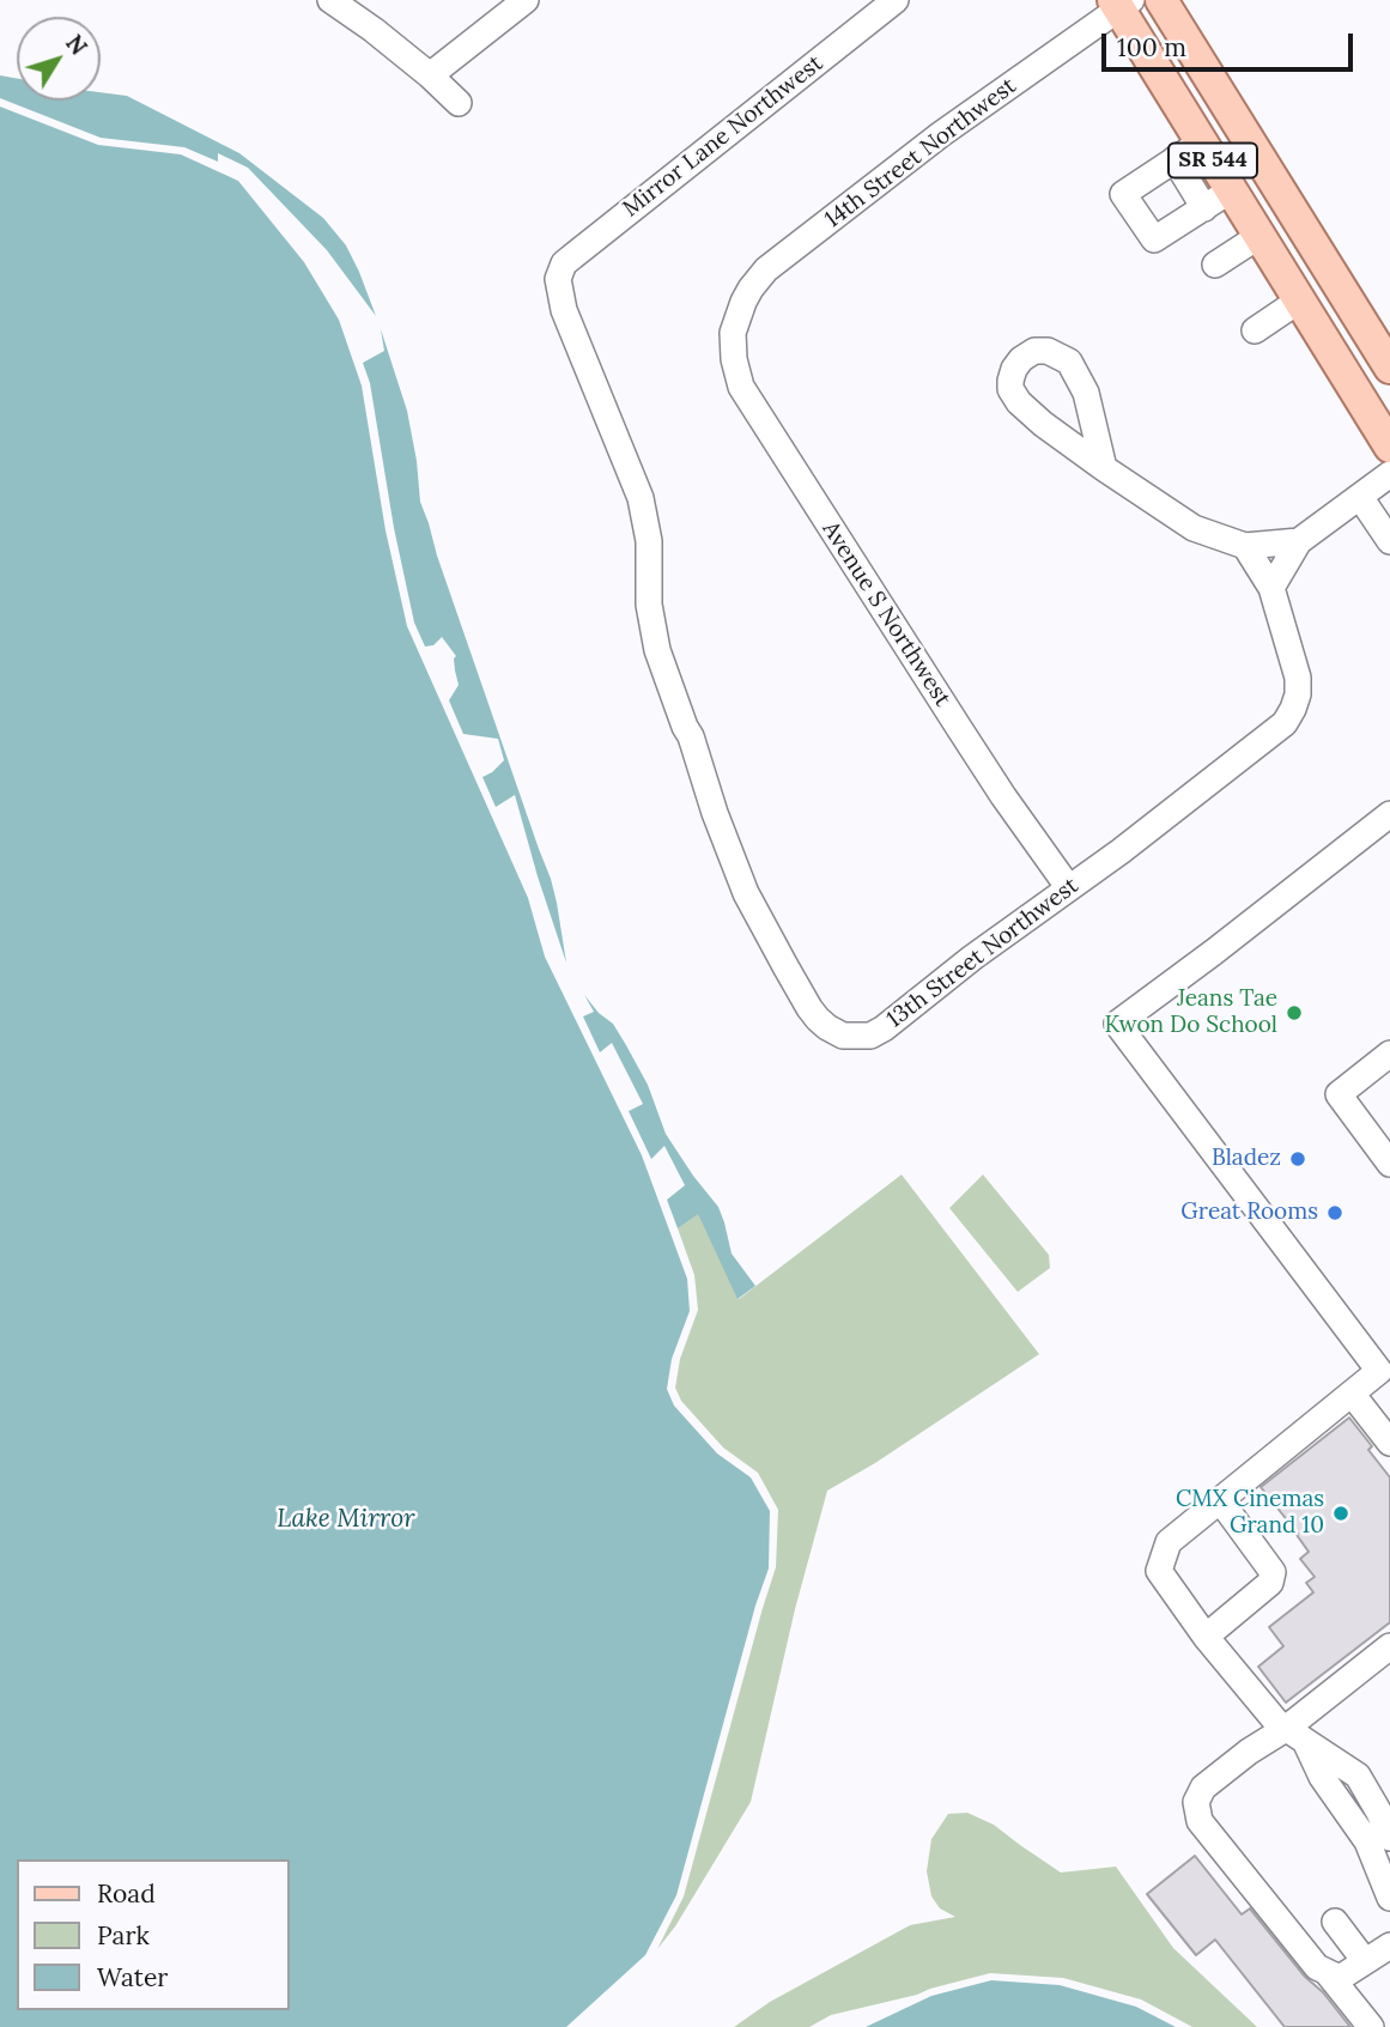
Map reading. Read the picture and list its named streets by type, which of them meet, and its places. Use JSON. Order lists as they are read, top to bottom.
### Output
{
  "streets": {
    "main road": ["SR 544"],
    "street": [
      "Mirror Lane Northwest",
      "14th Street Northwest",
      "Avenue S Northwest",
      "13th Street Northwest"
    ]
  },
  "crossings": [
    ["Mirror Lane Northwest", "13th Street Northwest"],
    ["14th Street Northwest", "SR 544"],
    ["14th Street Northwest", "Avenue S Northwest"],
    ["Avenue S Northwest", "13th Street Northwest"]
  ],
  "water": ["Lake Mirror"],
  "places": [
    "Jeans Tae Kwon Do School",
    "Bladez",
    "Great Rooms",
    "CMX Cinemas Grand 10"
  ],
  "legend": ["Road", "Park", "Water"],
  "scale_bar": "100 m",
  "north": "top right"
}
